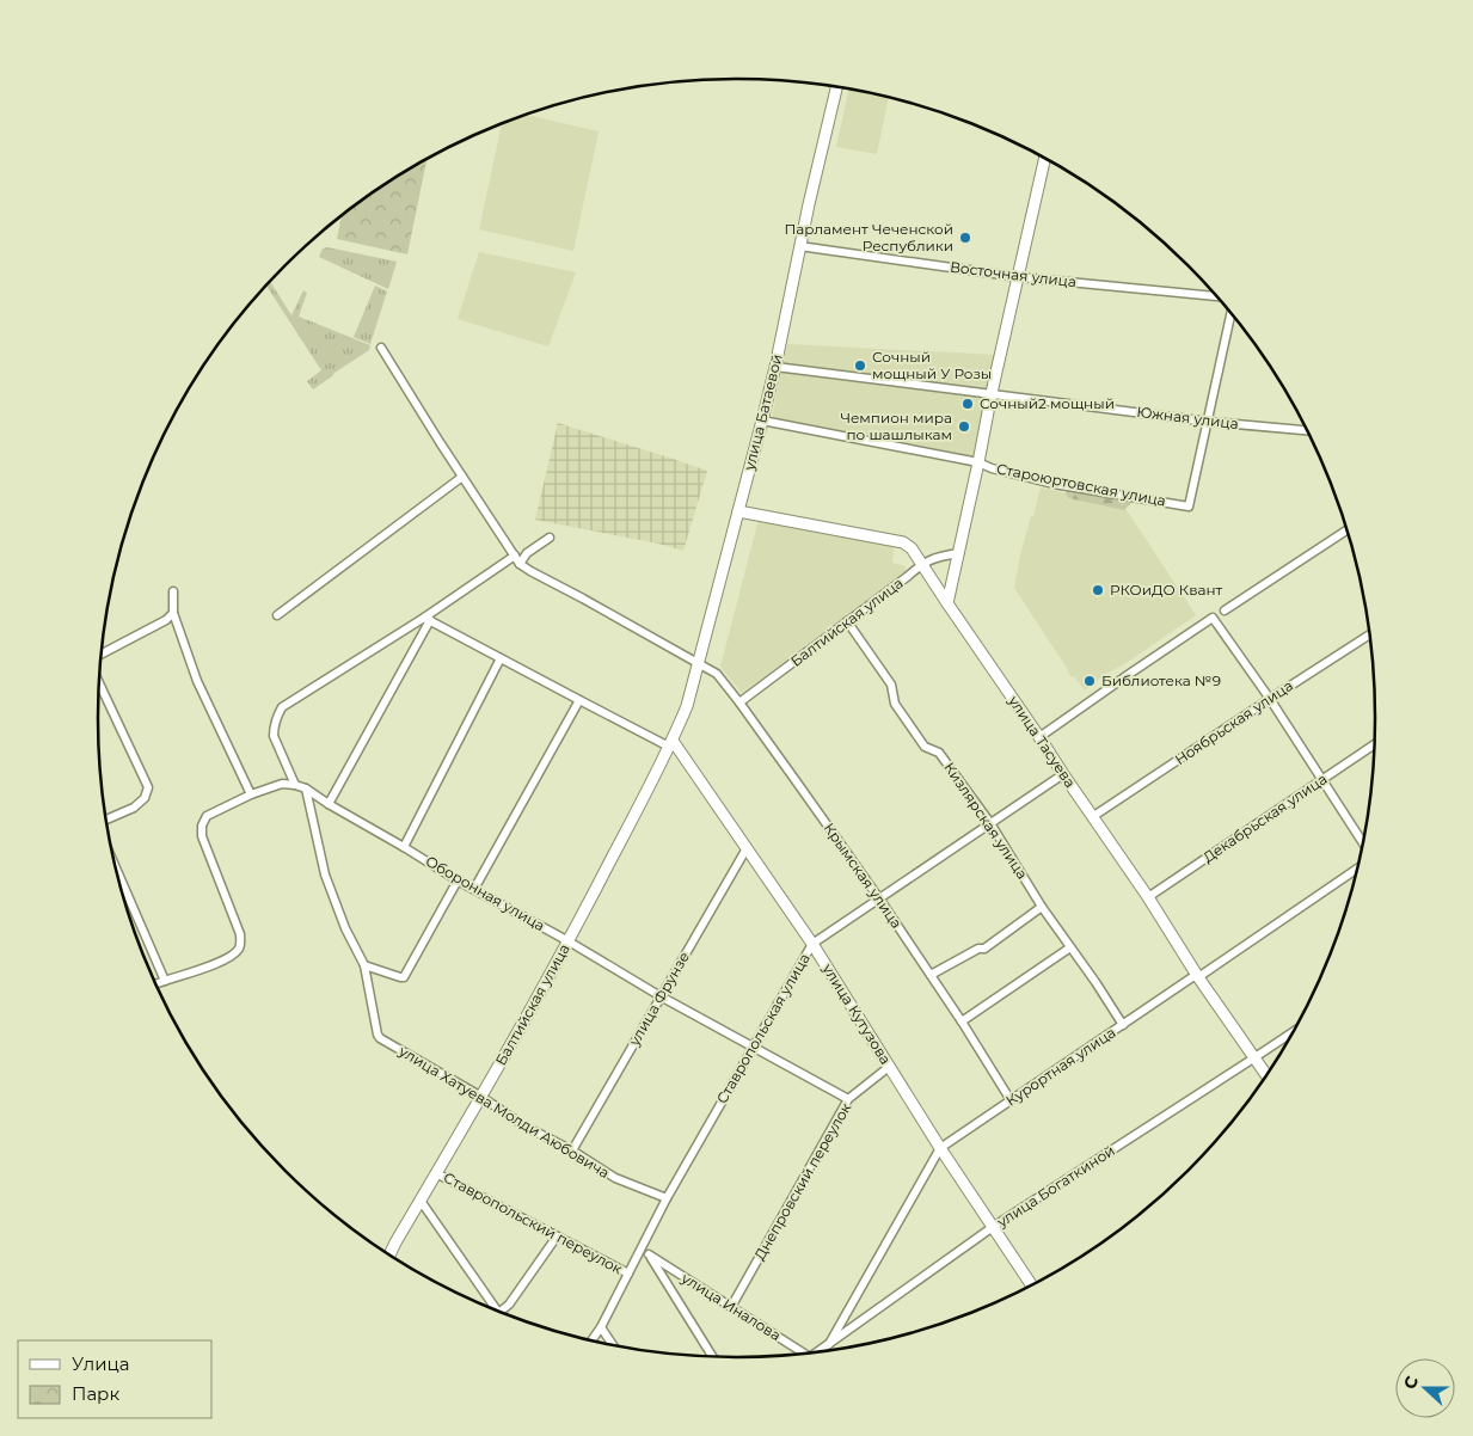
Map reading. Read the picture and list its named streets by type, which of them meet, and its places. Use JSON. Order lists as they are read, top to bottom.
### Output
{
  "streets": {
    "street": [
      "Восточная улица",
      "улица Батаевой",
      "Южная улица",
      "Староюртовская улица",
      "Балтийская улица",
      "Ноябрьская улица",
      "улица Тасуева",
      "Декабрьская улица",
      "Кизлярская улица",
      "Крымская улица",
      "Оборонная улица",
      "улица Фрунзе",
      "улица Кутузова",
      "Ставропольская улица",
      "Курортная улица",
      "улица Хатуева Молди Аюбовича",
      "Днепровский переулок",
      "улица Богаткиной",
      "Ставропольский переулок",
      "улица Иналова"
    ]
  },
  "crossings": [
    ["Восточная улица", "улица Батаевой"],
    ["улица Батаевой", "Южная улица"],
    ["улица Батаевой", "Староюртовская улица"],
    ["улица Батаевой", "Балтийская улица"],
    ["улица Батаевой", "улица Тасуева"],
    ["улица Батаевой", "Крымская улица"],
    ["улица Батаевой", "улица Кутузова"],
    ["Южная улица", "Староюртовская улица"],
    ["Балтийская улица", "улица Тасуева"],
    ["Балтийская улица", "Кизлярская улица"],
    ["Балтийская улица", "Крымская улица"],
    ["Балтийская улица", "Оборонная улица"],
    ["Балтийская улица", "улица Кутузова"],
    ["Балтийская улица", "улица Хатуева Молди Аюбовича"],
    ["Балтийская улица", "Ставропольский переулок"],
    ["Ноябрьская улица", "улица Тасуева"],
    ["улица Тасуева", "Декабрьская улица"],
    ["улица Тасуева", "Ставропольская улица"],
    ["улица Тасуева", "Курортная улица"],
    ["улица Тасуева", "улица Богаткиной"],
    ["Кизлярская улица", "Ставропольская улица"],
    ["Кизлярская улица", "Курортная улица"],
    ["Крымская улица", "Ставропольская улица"],
    ["Крымская улица", "Курортная улица"],
    ["Оборонная улица", "улица Фрунзе"],
    ["Оборонная улица", "Ставропольская улица"],
    ["Оборонная улица", "Днепровский переулок"],
    ["улица Фрунзе", "улица Кутузова"],
    ["улица Фрунзе", "улица Хатуева Молди Аюбовича"],
    ["улица Кутузова", "Ставропольская улица"],
    ["улица Кутузова", "Курортная улица"],
    ["улица Кутузова", "Днепровский переулок"],
    ["улица Кутузова", "улица Богаткиной"],
    ["Ставропольская улица", "улица Хатуева Молди Аюбовича"],
    ["Ставропольская улица", "Ставропольский переулок"],
    ["Курортная улица", "улица Богаткиной"],
    ["Днепровский переулок", "улица Иналова"]
  ],
  "places": [
    "Парламент Чеченской Республики",
    "Сочный мощный У Розы",
    "Сочный2 мощный",
    "Чемпион мира по шашлыкам",
    "РКОиДО Квант",
    "Библиотека №9"
  ],
  "legend": ["Улица", "Парк"],
  "north": "left"
}
